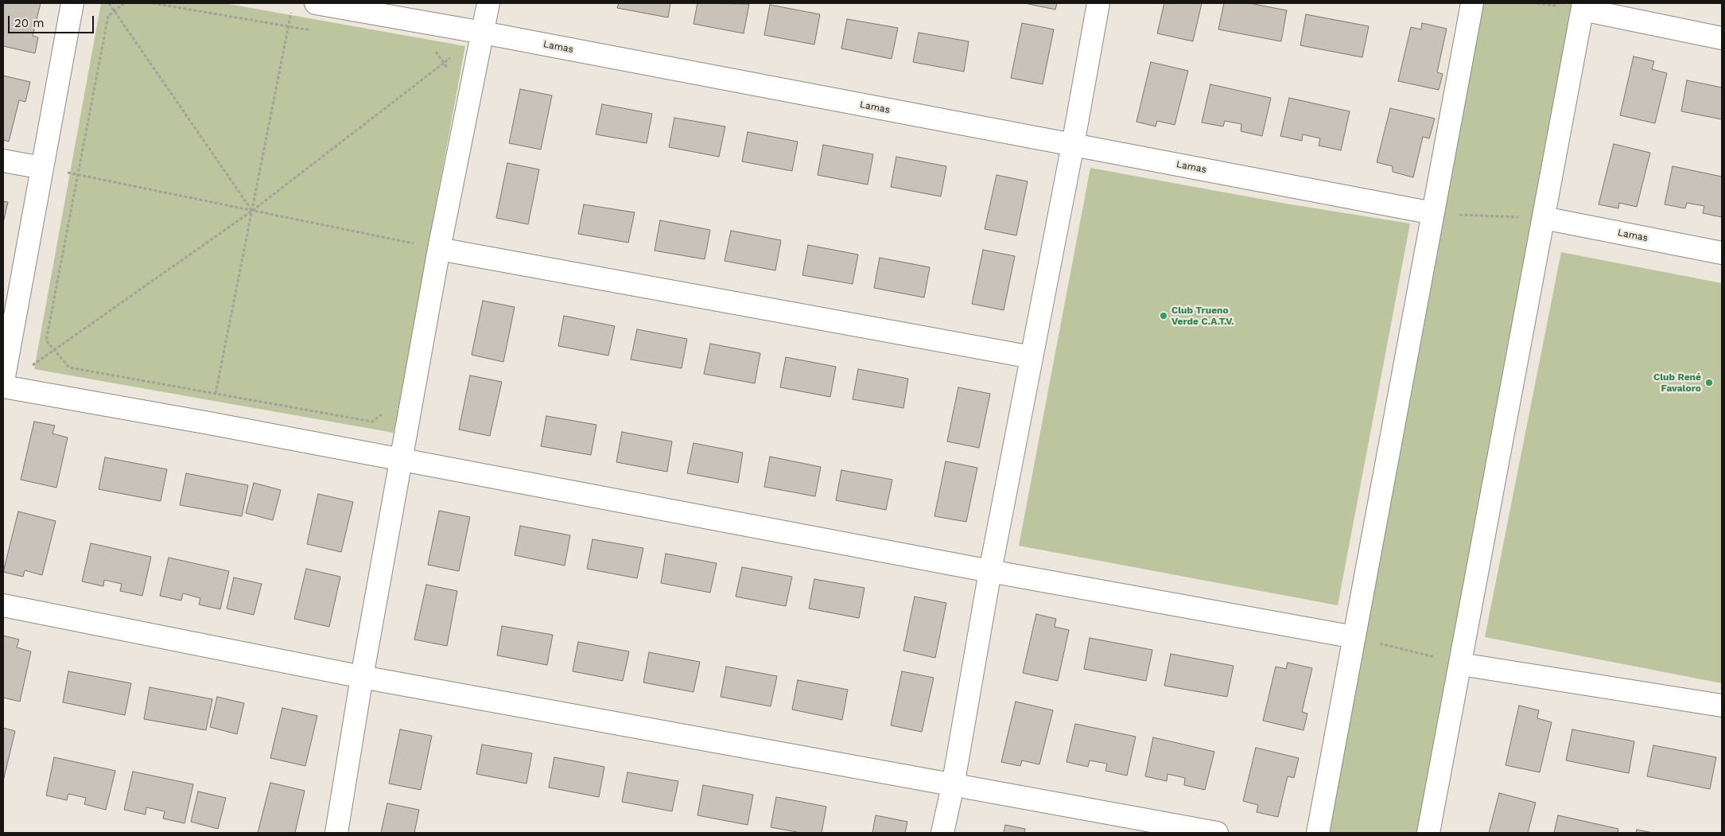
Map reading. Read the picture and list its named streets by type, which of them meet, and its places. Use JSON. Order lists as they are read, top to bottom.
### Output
{
  "streets": {
    "street": ["Lamas"]
  },
  "places": ["Club Trueno Verde C.A.T.V.", "Club René Favaloro"],
  "scale_bar": "20 m"
}
